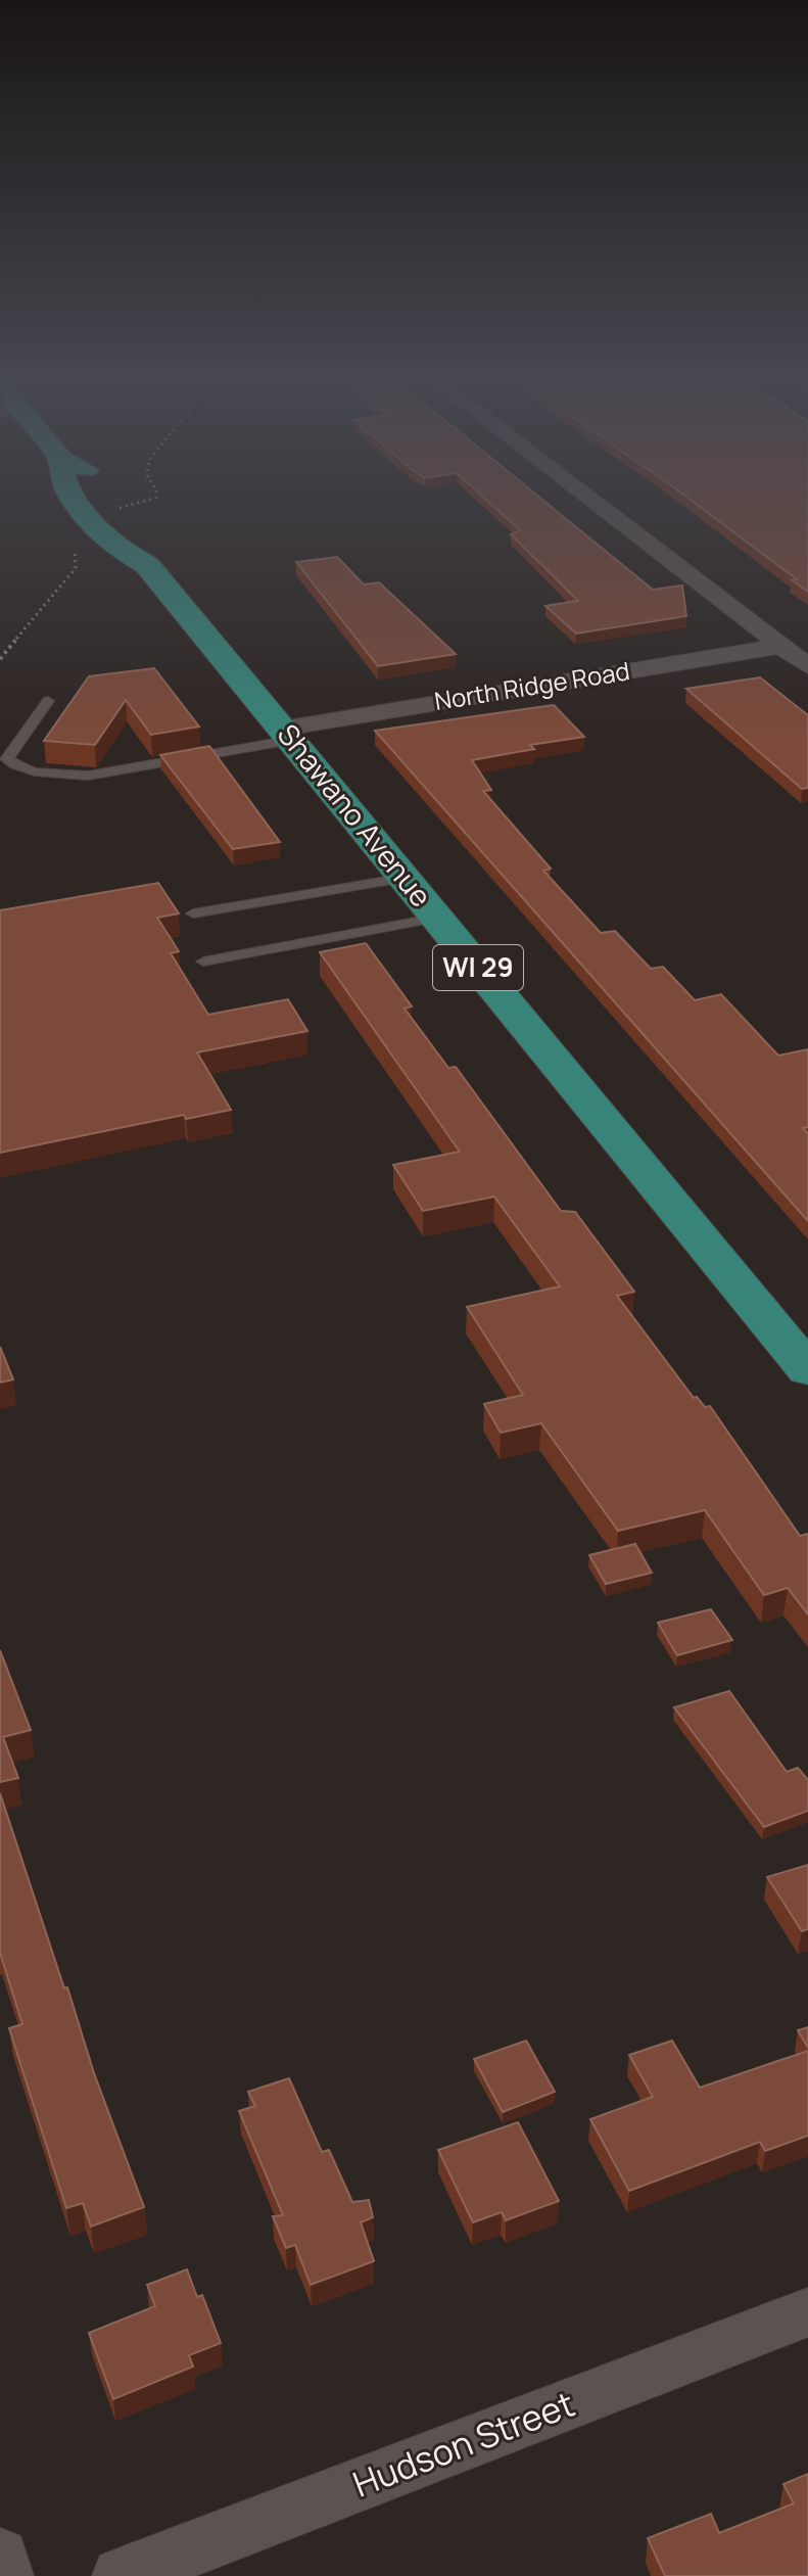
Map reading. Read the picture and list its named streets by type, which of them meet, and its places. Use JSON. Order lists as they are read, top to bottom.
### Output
{
  "streets": {
    "main road": ["Shawano Avenue", "WI 29"],
    "street": ["North Ridge Road", "Hudson Street"]
  },
  "crossings": [
    ["North Ridge Road", "Shawano Avenue"]
  ]
}
